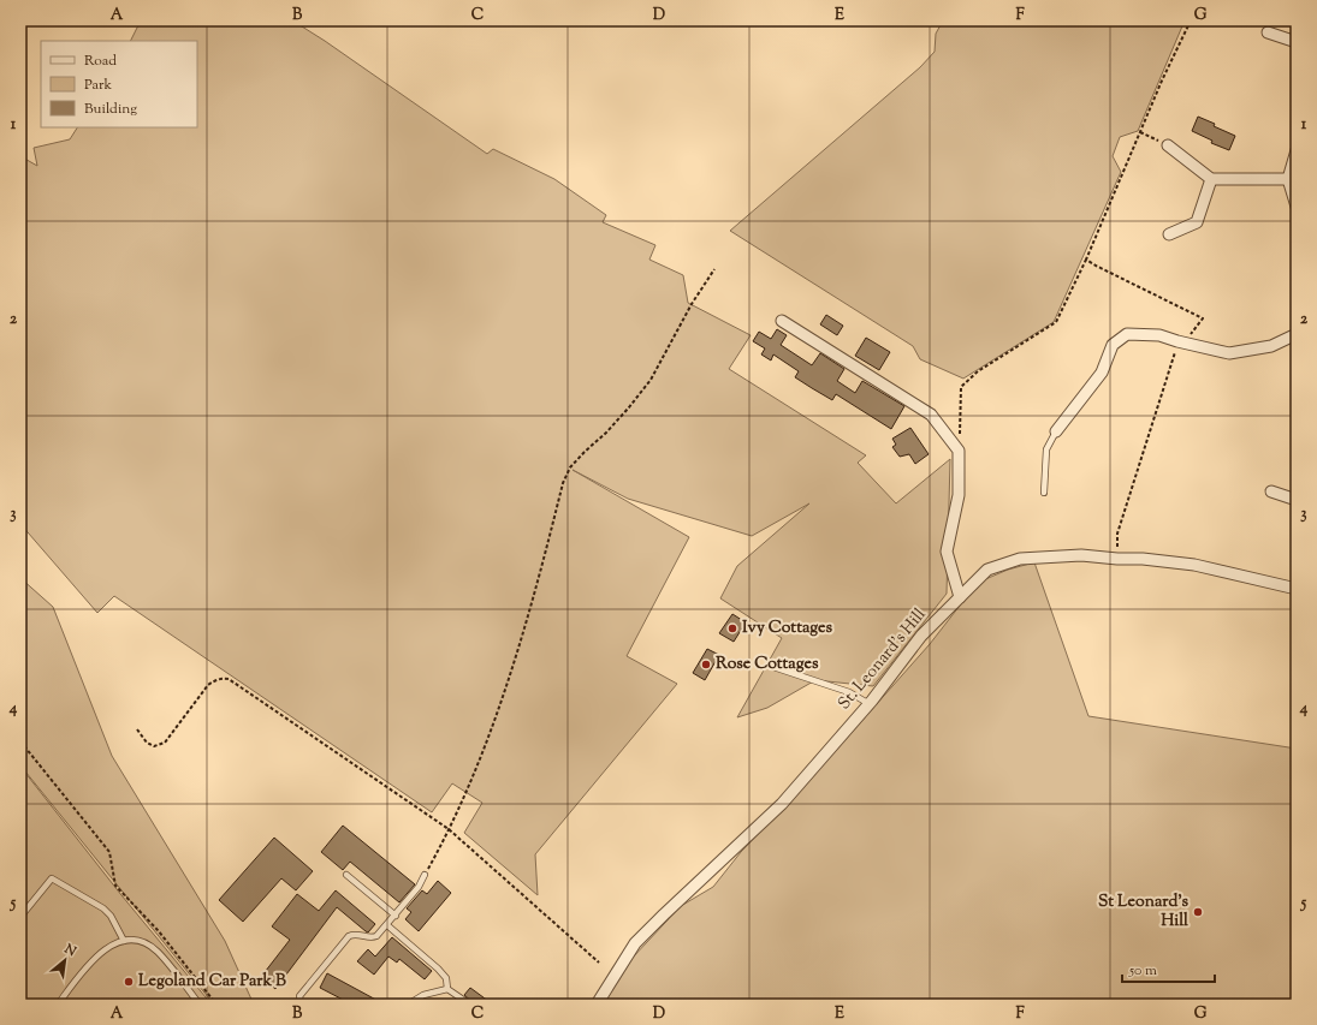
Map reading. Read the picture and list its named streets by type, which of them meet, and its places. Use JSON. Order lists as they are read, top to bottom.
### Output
{
  "streets": {
    "street": ["St. Leonard's Hill"]
  },
  "places": [
    "Ivy Cottages",
    "Rose Cottages",
    "St Leonard's Hill",
    "Legoland Car Park B"
  ],
  "legend": ["Road", "Park", "Building"],
  "scale_bar": "50 m",
  "north": "top right",
  "grid": {
    "columns": [
      "A",
      "B",
      "C",
      "D",
      "E",
      "F",
      "G"
    ],
    "rows": [
      "1",
      "2",
      "3",
      "4",
      "5"
    ]
  }
}
